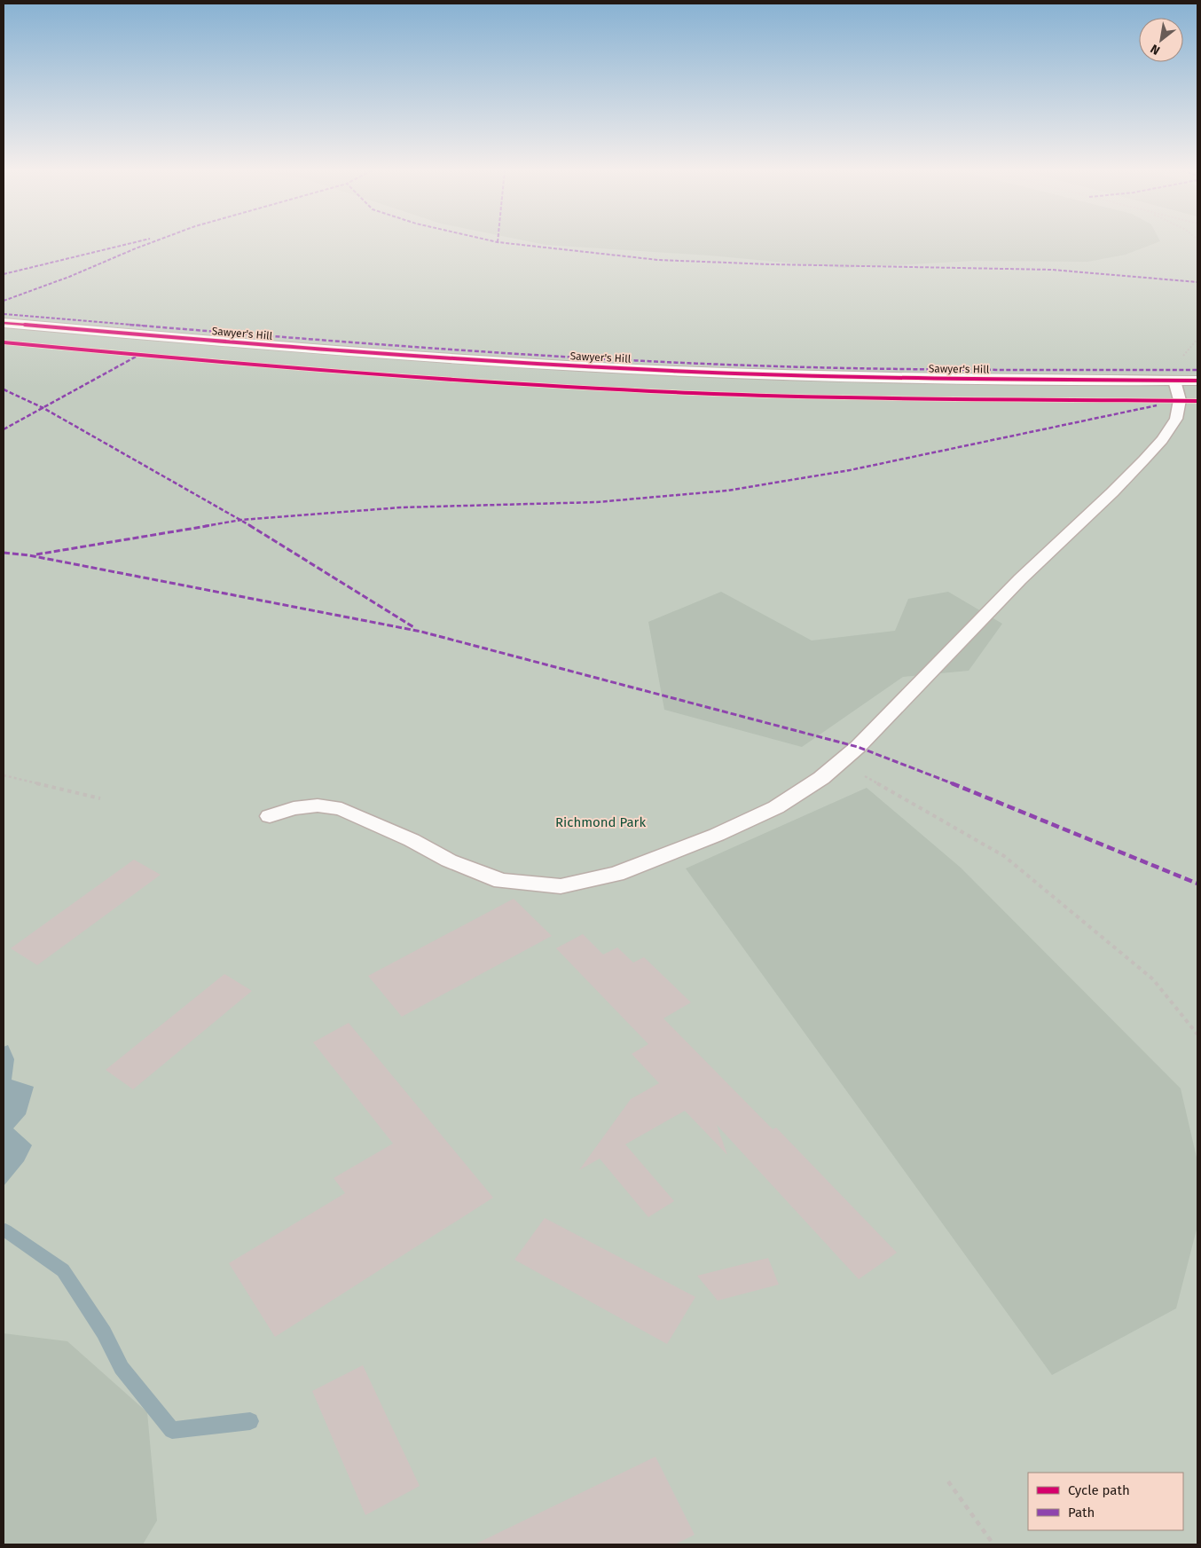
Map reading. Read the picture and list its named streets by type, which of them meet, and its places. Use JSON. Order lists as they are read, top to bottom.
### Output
{
  "streets": {
    "street": ["Sawyer's Hill"]
  },
  "parks": ["Richmond Park"],
  "legend": ["Cycle path", "Path"],
  "north": "bottom left"
}
